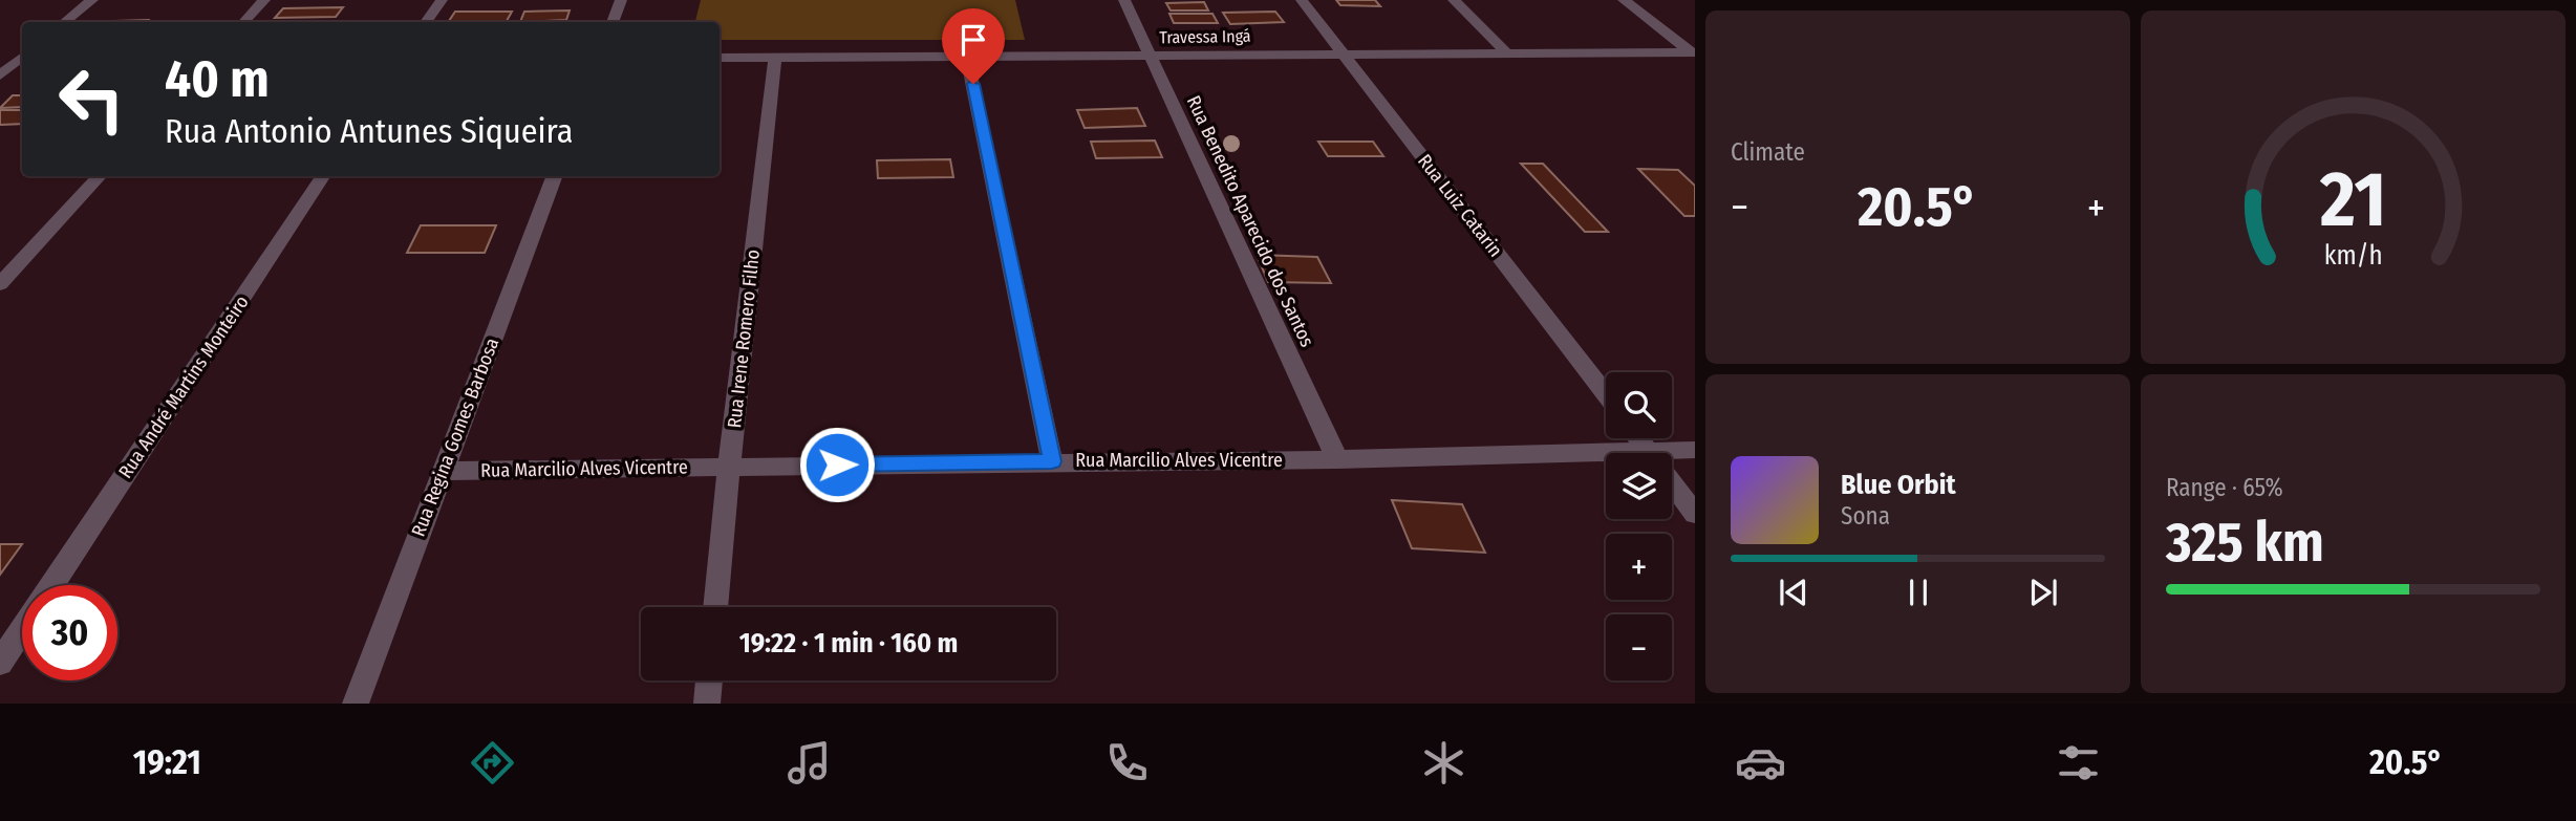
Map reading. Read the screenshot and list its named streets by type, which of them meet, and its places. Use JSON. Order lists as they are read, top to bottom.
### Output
{
  "streets": {
    "street": [
      "Travessa Ingá",
      "Rua Luiz Catarin",
      "Rua Benedito Aparecido dos Santos",
      "Rua Irene Romero Filho",
      "Rua André Martins Monteiro",
      "Rua Regina Gomes Barbosa",
      "Rua Marcilio Alves Vicentre"
    ]
  },
  "crossings": [
    ["Travessa Ingá", "Rua Luiz Catarin"],
    ["Travessa Ingá", "Rua Benedito Aparecido dos Santos"],
    ["Travessa Ingá", "Rua Irene Romero Filho"],
    ["Rua Benedito Aparecido dos Santos", "Rua Marcilio Alves Vicentre"],
    ["Rua Irene Romero Filho", "Rua Marcilio Alves Vicentre"],
    ["Rua Regina Gomes Barbosa", "Rua Marcilio Alves Vicentre"]
  ],
  "page": {
    "tile": [
      "Climate",
      ["Range · 65%", "325 km"]
    ],
    "turn": ["40 m", "Rua Antonio Antunes Siqueira"],
    "heat": ["−", "20.5°", "+"],
    "map_buttons": ["+", "−"],
    "song": ["Blue Orbit", "Sona"],
    "limit": "30",
    "trip": "19:22 · 1 min · 160 m",
    "tabs": ["19:21", "20.5°"],
    "gauge": ["21", "km/h"]
  }
}
